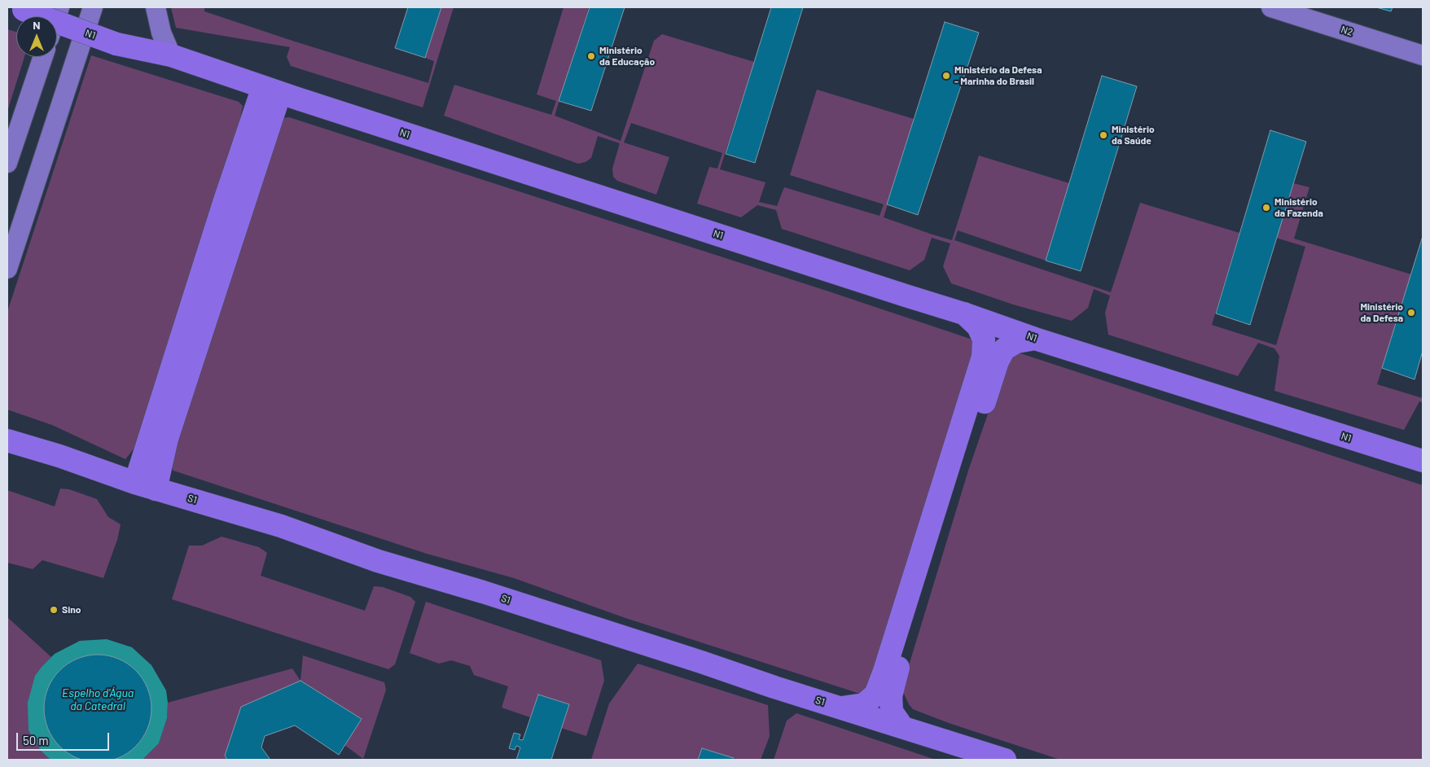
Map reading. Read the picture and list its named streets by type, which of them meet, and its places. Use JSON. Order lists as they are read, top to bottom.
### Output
{
  "streets": {
    "highway": ["N1", "S1"],
    "main road": ["N2"]
  },
  "water": ["Espelho d'Água da Catedral"],
  "places": [
    "Ministério da Educação",
    "Ministério da Defesa - Marinha do Brasil",
    "Ministério da Saúde",
    "Ministério da Fazenda",
    "Ministério da Defesa",
    "Sino"
  ],
  "scale_bar": "50 m",
  "north": "top"
}
